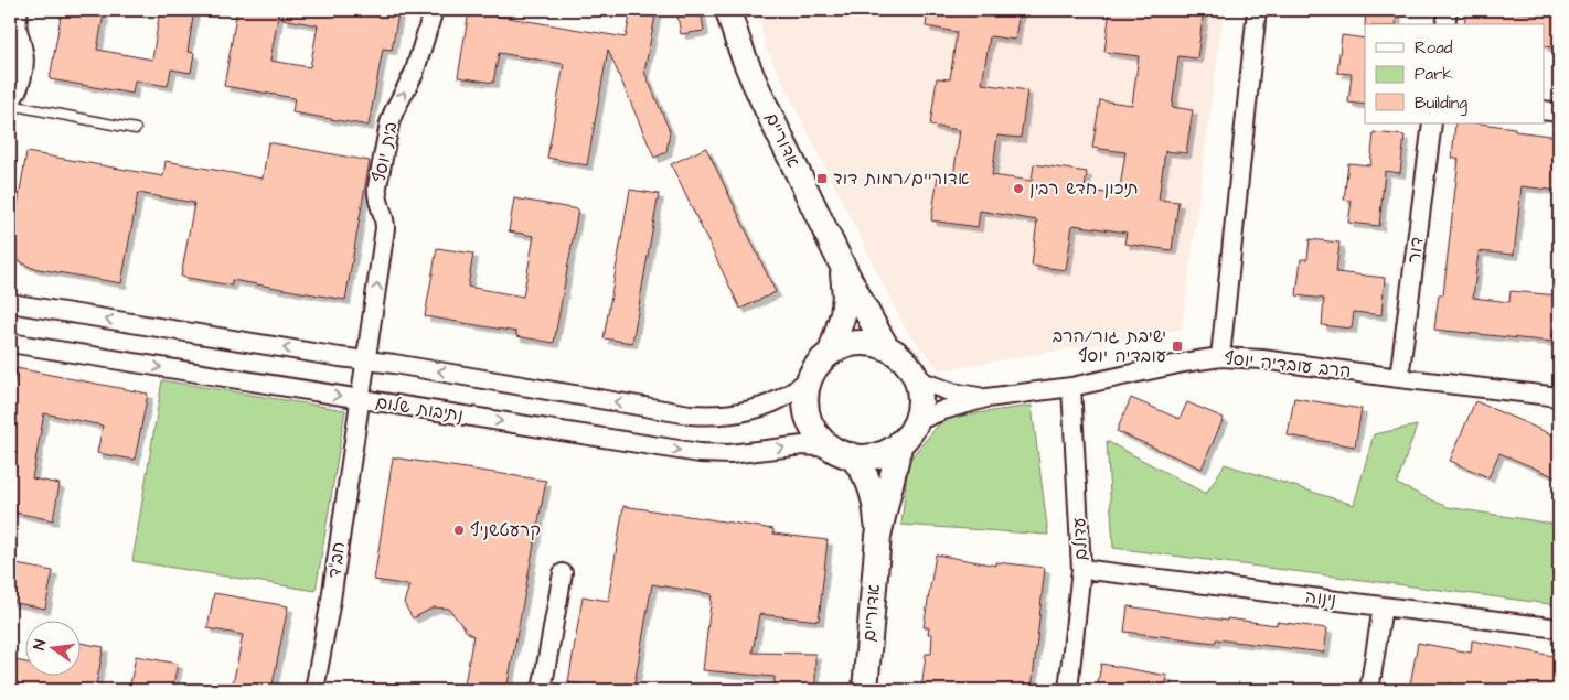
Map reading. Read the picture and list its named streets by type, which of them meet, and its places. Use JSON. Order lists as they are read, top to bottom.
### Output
{
  "streets": {
    "street": [
      "אדוריים",
      "בית יוסף",
      "דור",
      "הרב עובדיה יוסף",
      "נתיבות שלום",
      "עדולם",
      "חב\"ד",
      "נינוה"
    ]
  },
  "crossings": [
    ["אדוריים", "הרב עובדיה יוסף"],
    ["אדוריים", "נתיבות שלום"],
    ["בית יוסף", "נתיבות שלום"],
    ["בית יוסף", "חב\"ד"],
    ["דור", "הרב עובדיה יוסף"],
    ["הרב עובדיה יוסף", "נתיבות שלום"],
    ["הרב עובדיה יוסף", "עדולם"],
    ["נתיבות שלום", "חב\"ד"],
    ["עדולם", "נינוה"]
  ],
  "one_way": ["בית יוסף"],
  "places": {
    "transit": ["אדוריים/רמות דוד", "ישיבת גור/הרב עובדיה יוסף"],
    "other": ["תיכון חדש רבין", "קרעטשניף"]
  },
  "legend": ["Road", "Park", "Building"],
  "north": "left"
}
